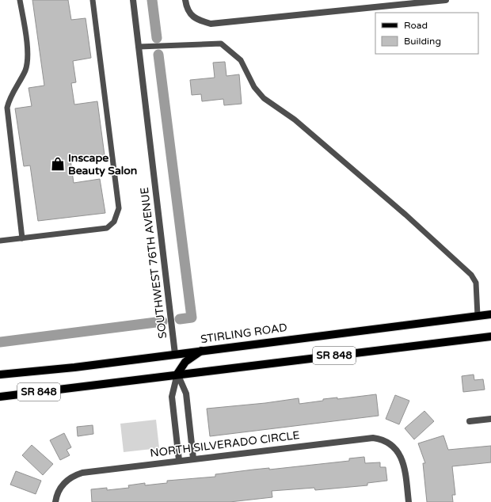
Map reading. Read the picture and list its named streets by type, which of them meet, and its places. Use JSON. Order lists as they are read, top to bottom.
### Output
{
  "streets": {
    "main road": ["STIRLING ROAD", "SR 848"],
    "street": ["SOUTHWEST 76TH AVENUE", "NORTH SILVERADO CIRCLE"]
  },
  "crossings": [
    ["SOUTHWEST 76TH AVENUE", "STIRLING ROAD"]
  ],
  "places": {
    "shop": ["Inscape Beauty Salon"]
  },
  "legend": ["Road", "Building"]
}
